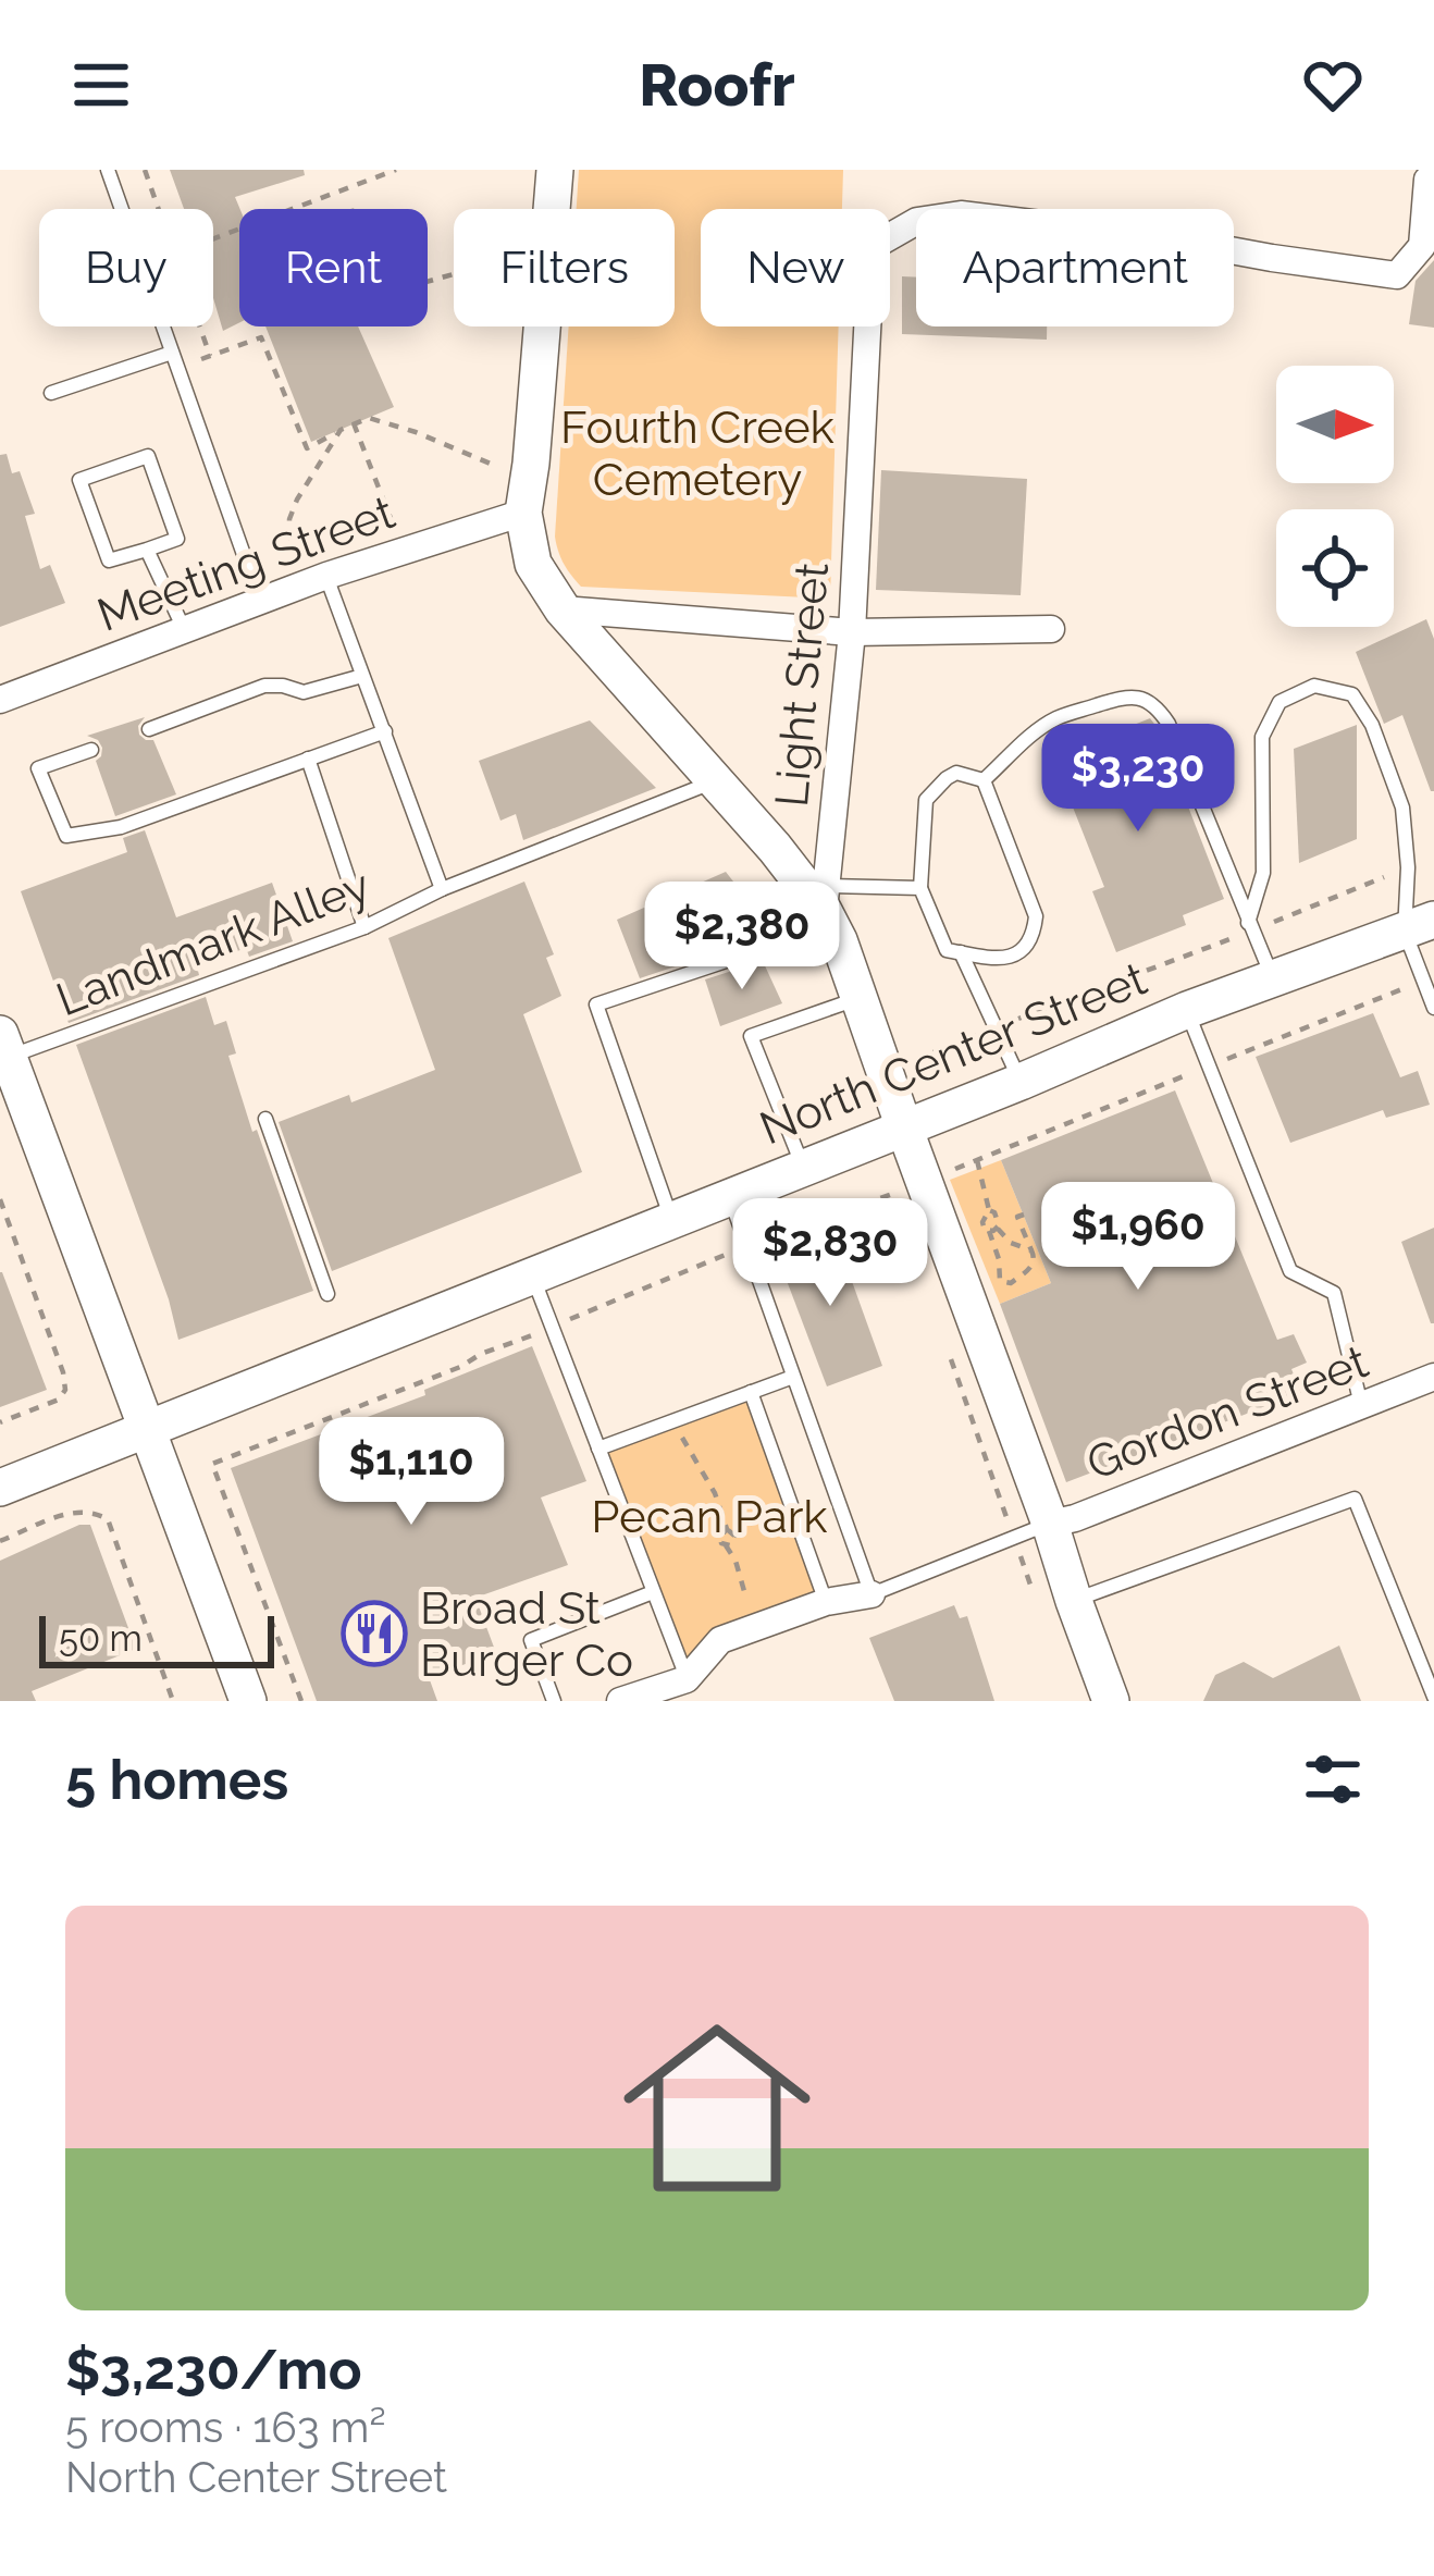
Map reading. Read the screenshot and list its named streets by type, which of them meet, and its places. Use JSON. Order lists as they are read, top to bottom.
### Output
{
  "streets": {
    "main road": ["North Center Street"],
    "street": ["Meeting Street", "Light Street", "Gordon Street"],
    "lane": ["Landmark Alley"]
  },
  "crossings": [
    ["Meeting Street", "Landmark Alley"]
  ],
  "parks": ["Fourth Creek Cemetery", "Pecan Park"],
  "places": {
    "restaurant": ["Broad St Burger Co"]
  },
  "scale_bar": "50 m",
  "north": "right",
  "page": {
    "header": "Roofr",
    "chip": [
      "Buy",
      "Rent",
      "Filters",
      "New",
      "Apartment"
    ],
    "price": [
      "$3,230",
      "$2,380",
      "$1,960",
      "$2,830",
      "$1,110"
    ],
    "scale": "50 m",
    "heading": "5 homes",
    "list": [
      {
        "name": "$3,230/mo",
        "note": "5 rooms · 163 m² · North Center Street"
      }
    ]
  }
}
